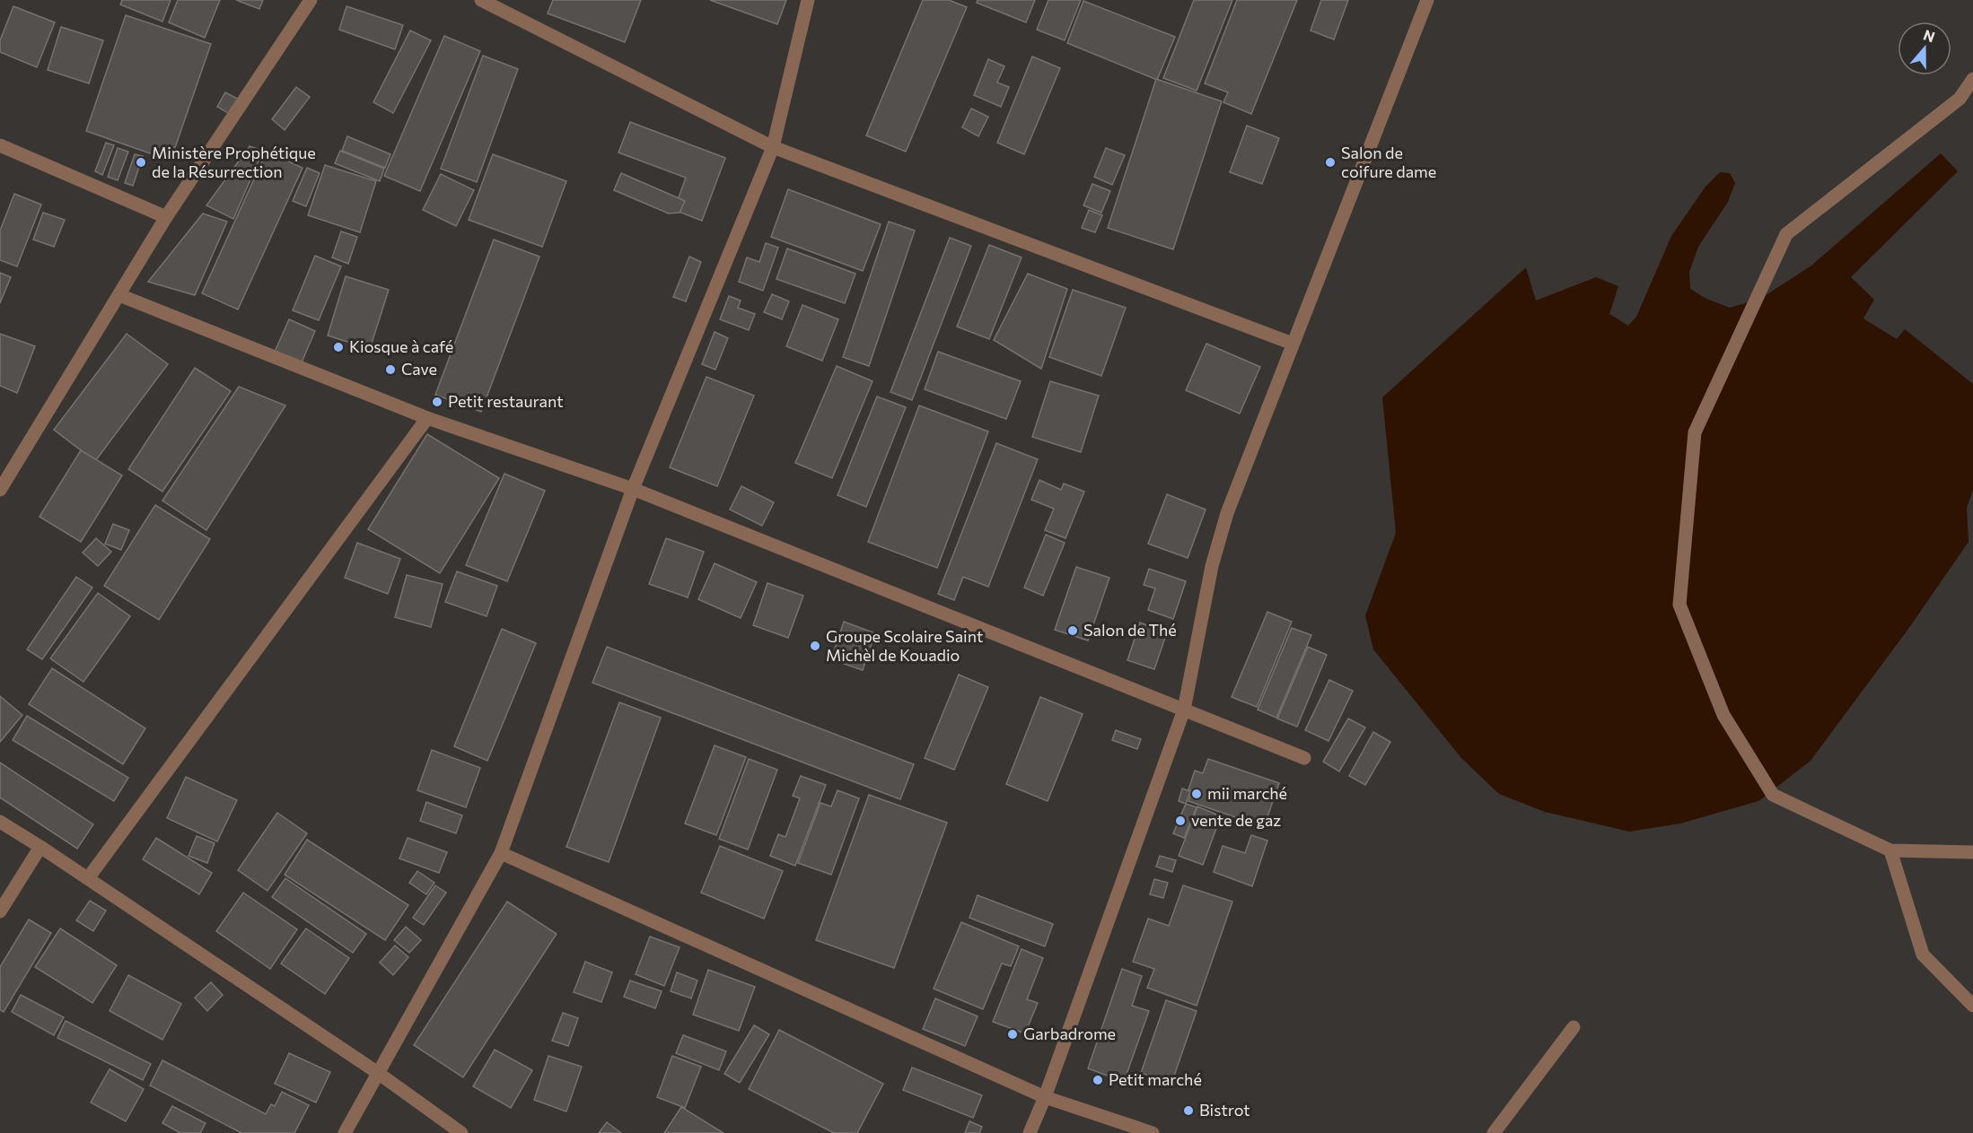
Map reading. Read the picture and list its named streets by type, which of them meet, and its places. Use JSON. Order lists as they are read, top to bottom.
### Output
{
  "places": [
    "Ministère Prophétique de la Résurrection",
    "Salon de coifure dame",
    "Kiosque à café",
    "Cave",
    "Petit restaurant",
    "Salon de Thé",
    "Groupe Scolaire Saint Michèl de Kouadio",
    "mii marché",
    "vente de gaz",
    "Garbadrome",
    "Petit marché",
    "Bistrot"
  ],
  "north": "top"
}
